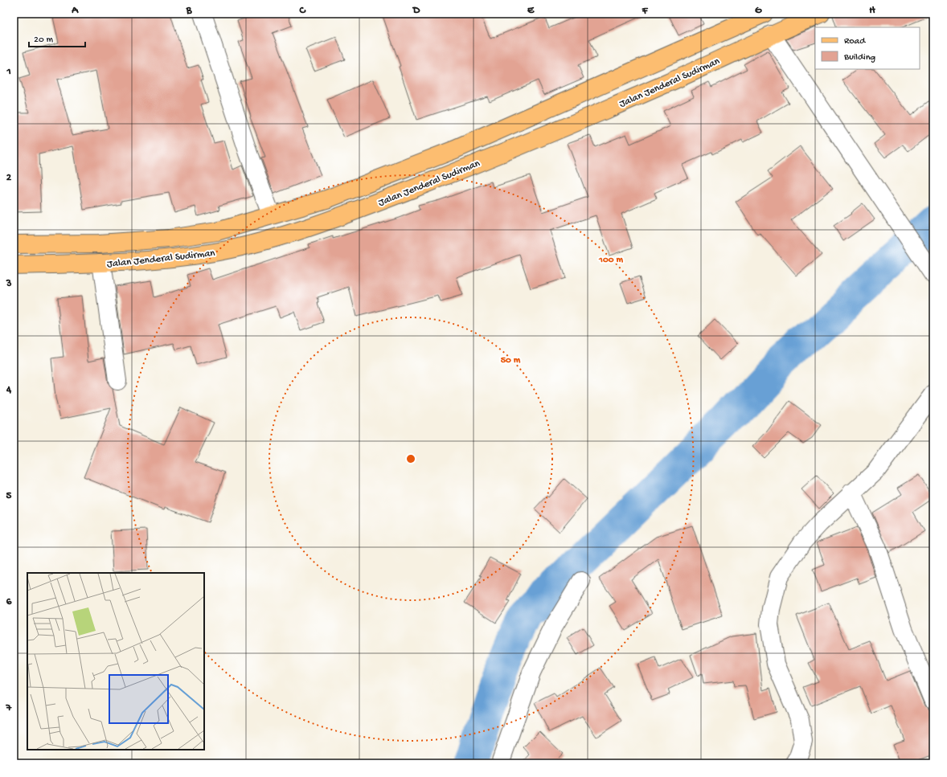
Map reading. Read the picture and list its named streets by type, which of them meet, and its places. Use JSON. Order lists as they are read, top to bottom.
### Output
{
  "streets": {
    "main road": ["Jalan Jenderal Sudirman"]
  },
  "legend": ["Road", "Building"],
  "scale_bar": "20 m",
  "grid": {
    "columns": [
      "A",
      "B",
      "C",
      "D",
      "E",
      "F",
      "G",
      "H"
    ],
    "rows": [
      "1",
      "2",
      "3",
      "4",
      "5",
      "6",
      "7"
    ]
  },
  "rings": ["100 m", "50 m"]
}
